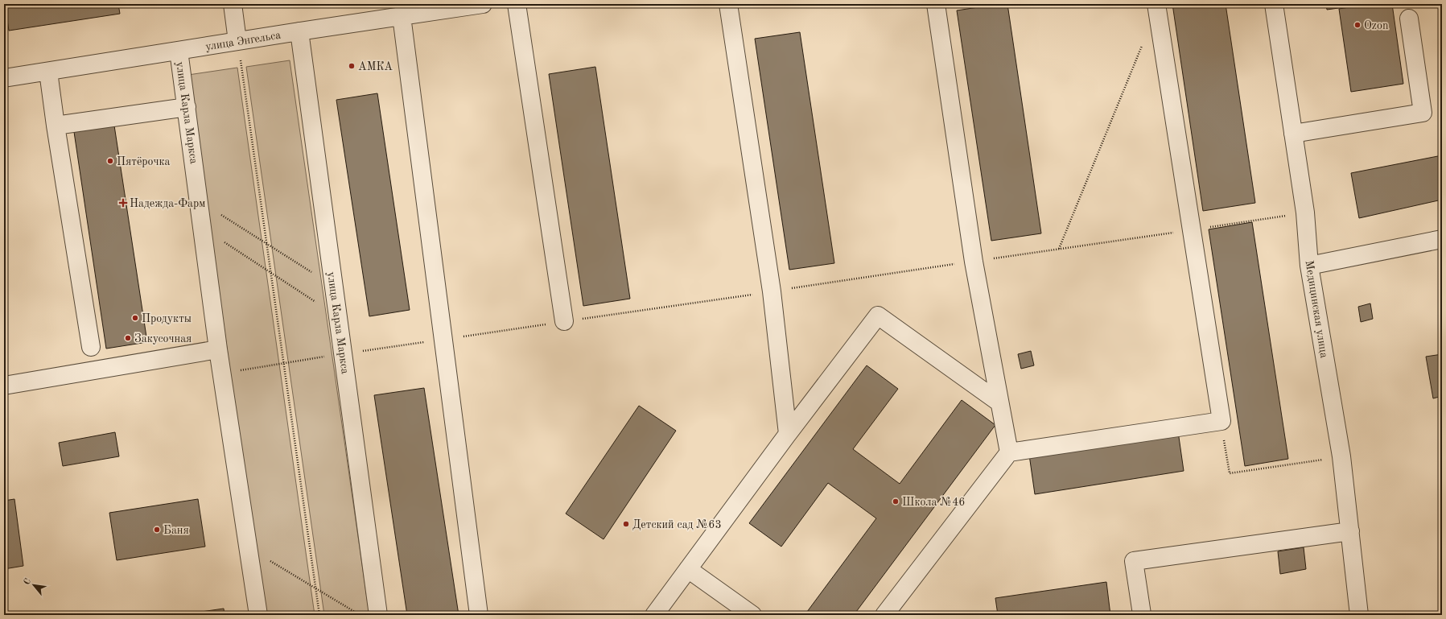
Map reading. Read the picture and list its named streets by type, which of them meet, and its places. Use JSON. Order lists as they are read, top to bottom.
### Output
{
  "streets": {
    "street": ["улица Энгельса", "улица Карла Маркса", "Медицинская улица"]
  },
  "crossings": [
    ["улица Энгельса", "улица Карла Маркса"]
  ],
  "places": {
    "other": [
      "Ozon",
      "АМКА",
      "Пятёрочка",
      "Продукты",
      "Закусочная",
      "Школа №46",
      "Детский сад №63",
      "Баня"
    ],
    "health": ["Надежда-Фарм"]
  },
  "north": "top left"
}
